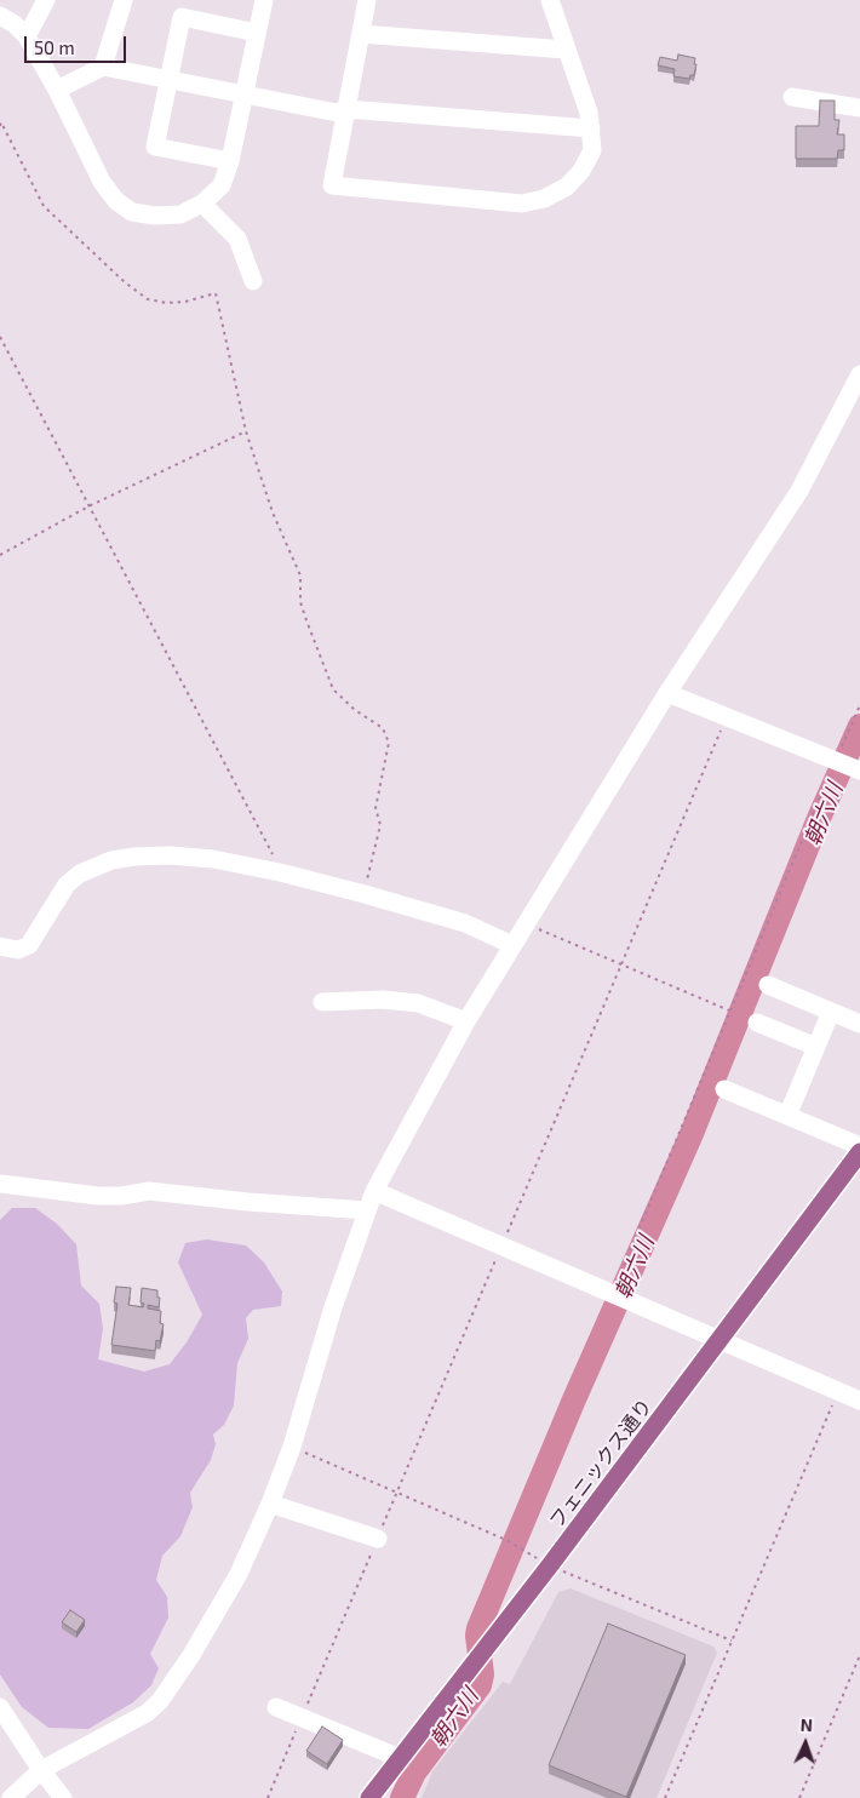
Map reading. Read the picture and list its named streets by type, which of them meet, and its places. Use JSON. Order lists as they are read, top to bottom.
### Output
{
  "streets": {
    "main road": ["フェニックス通り"]
  },
  "water": ["朝六川"],
  "scale_bar": "50 m",
  "north": "top"
}
